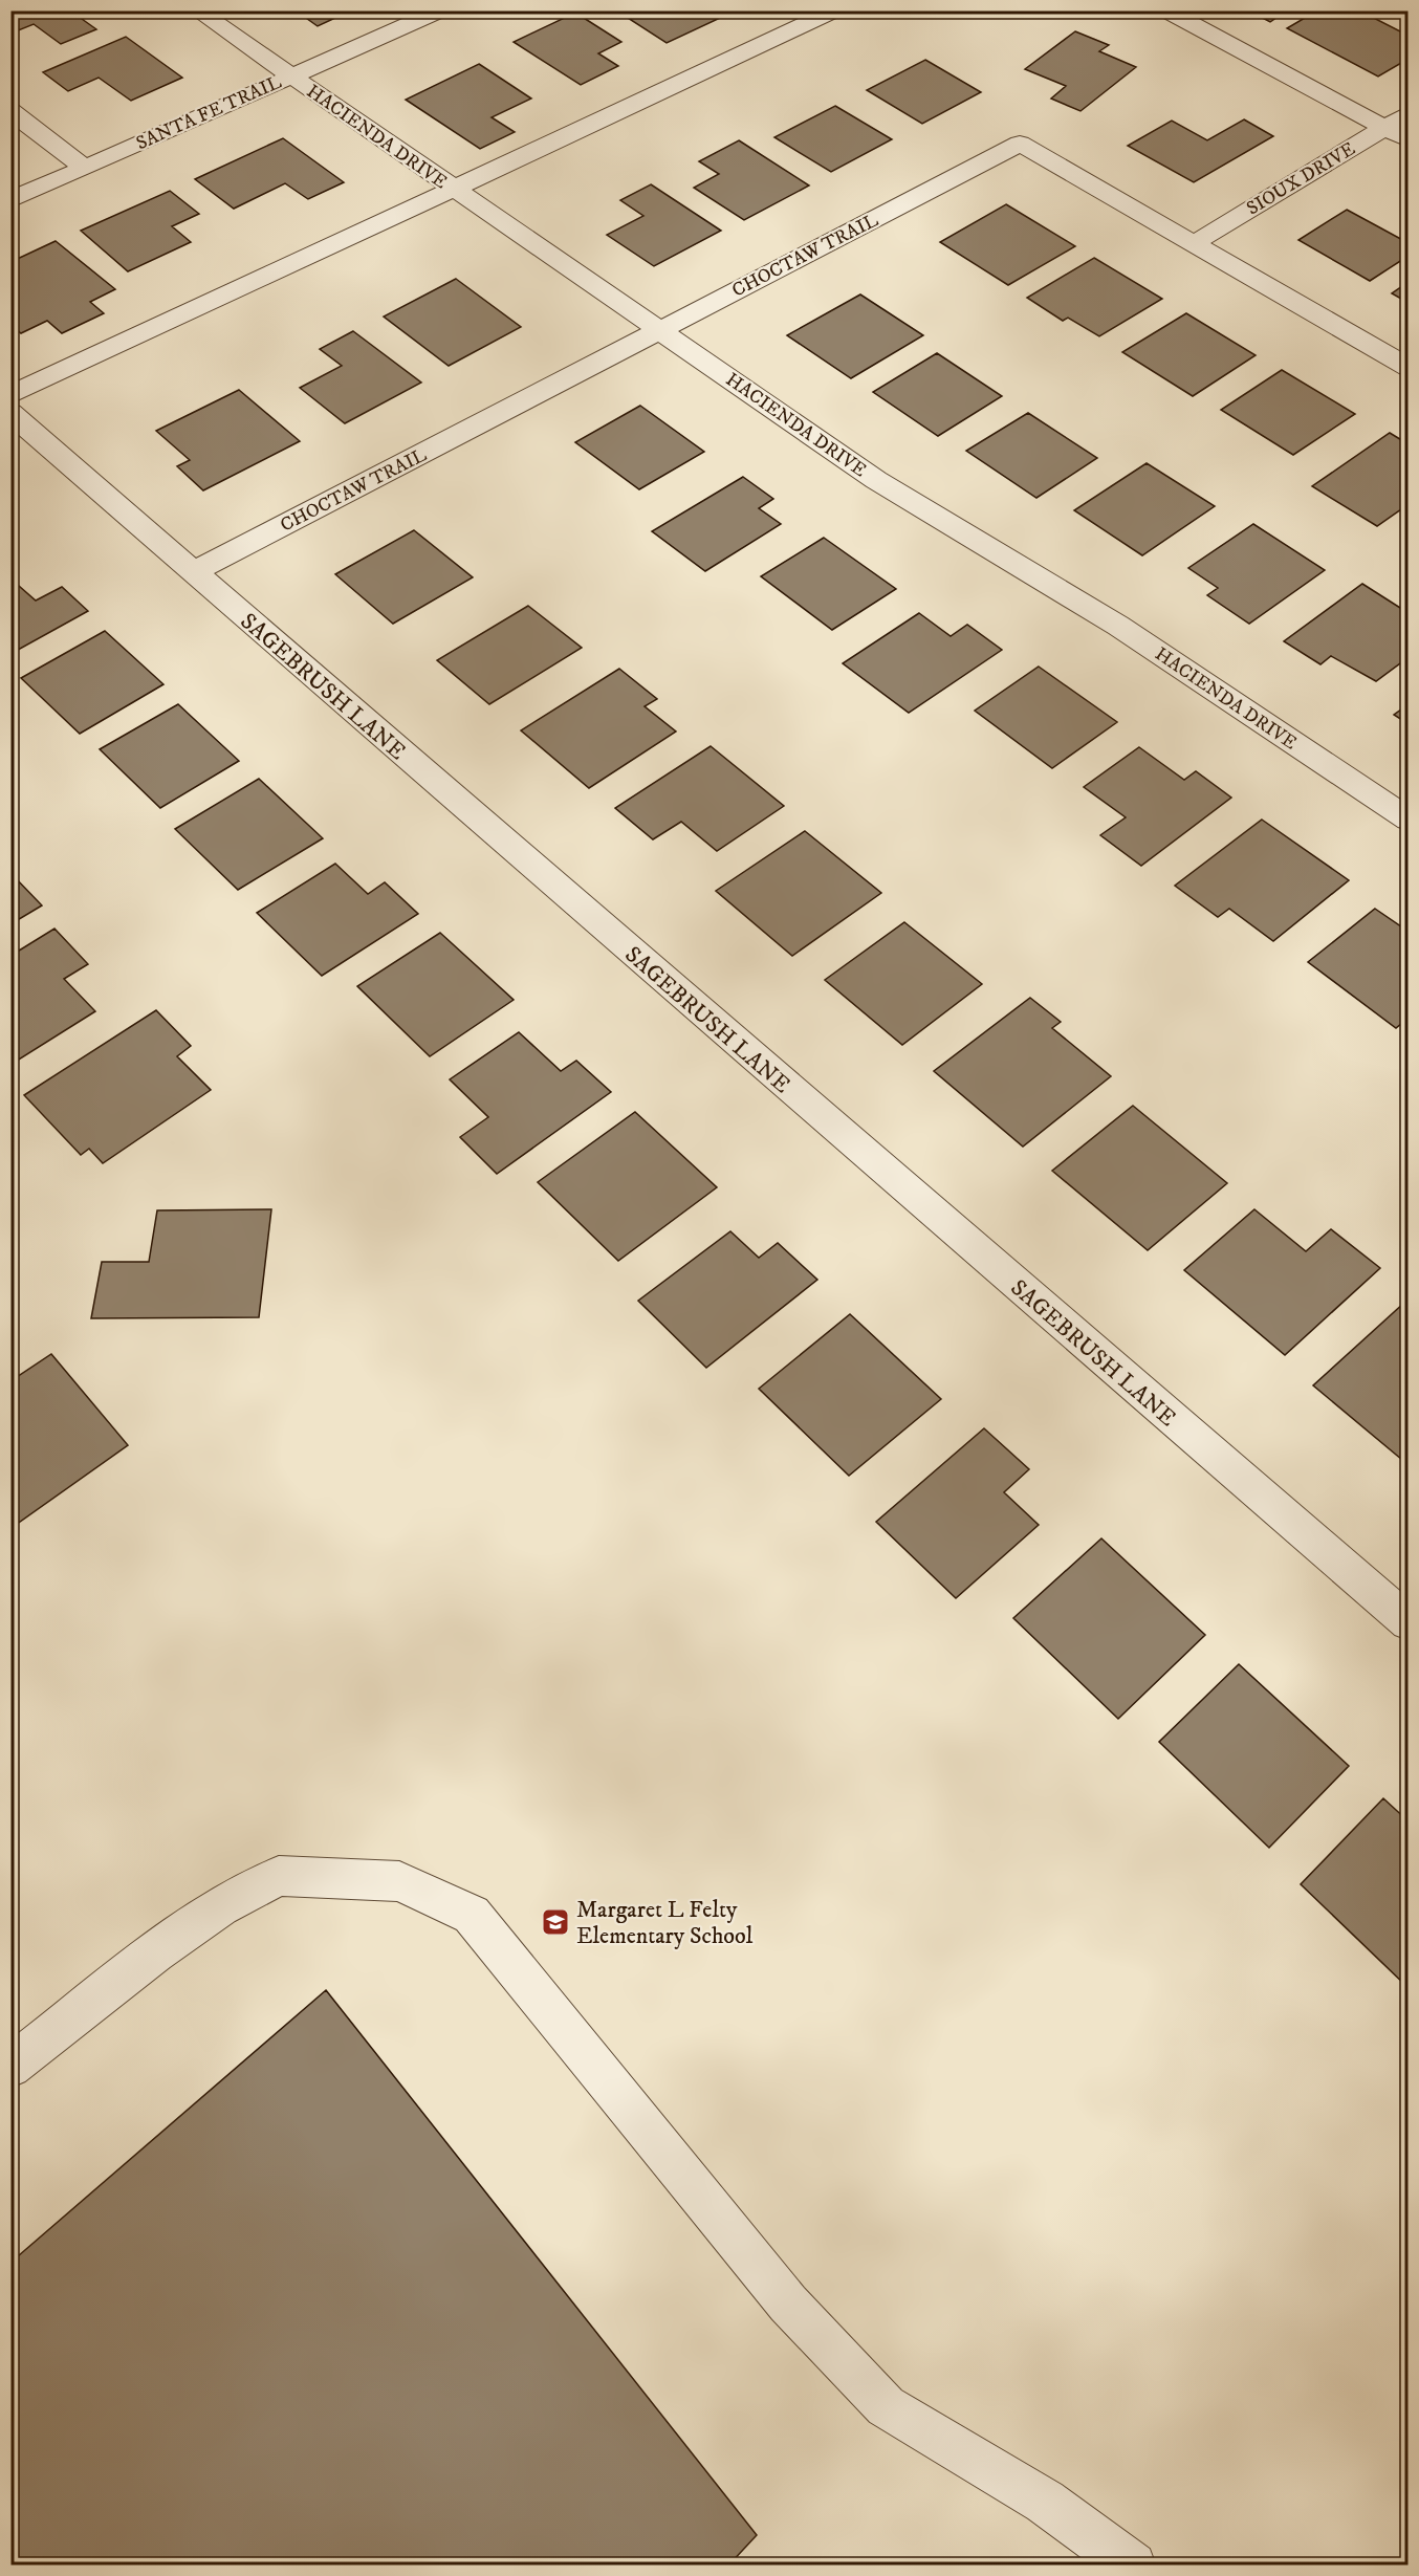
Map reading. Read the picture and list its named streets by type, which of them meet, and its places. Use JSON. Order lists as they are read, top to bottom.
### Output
{
  "streets": {
    "street": [
      "SANTA FE TRAIL",
      "HACIENDA DRIVE",
      "SIOUX DRIVE",
      "CHOCTAW TRAIL",
      "SAGEBRUSH LANE"
    ]
  },
  "crossings": [
    ["SANTA FE TRAIL", "HACIENDA DRIVE"],
    ["HACIENDA DRIVE", "CHOCTAW TRAIL"],
    ["SIOUX DRIVE", "CHOCTAW TRAIL"],
    ["CHOCTAW TRAIL", "SAGEBRUSH LANE"]
  ],
  "places": {
    "school or university": ["Margaret L Felty Elementary School"]
  }
}
